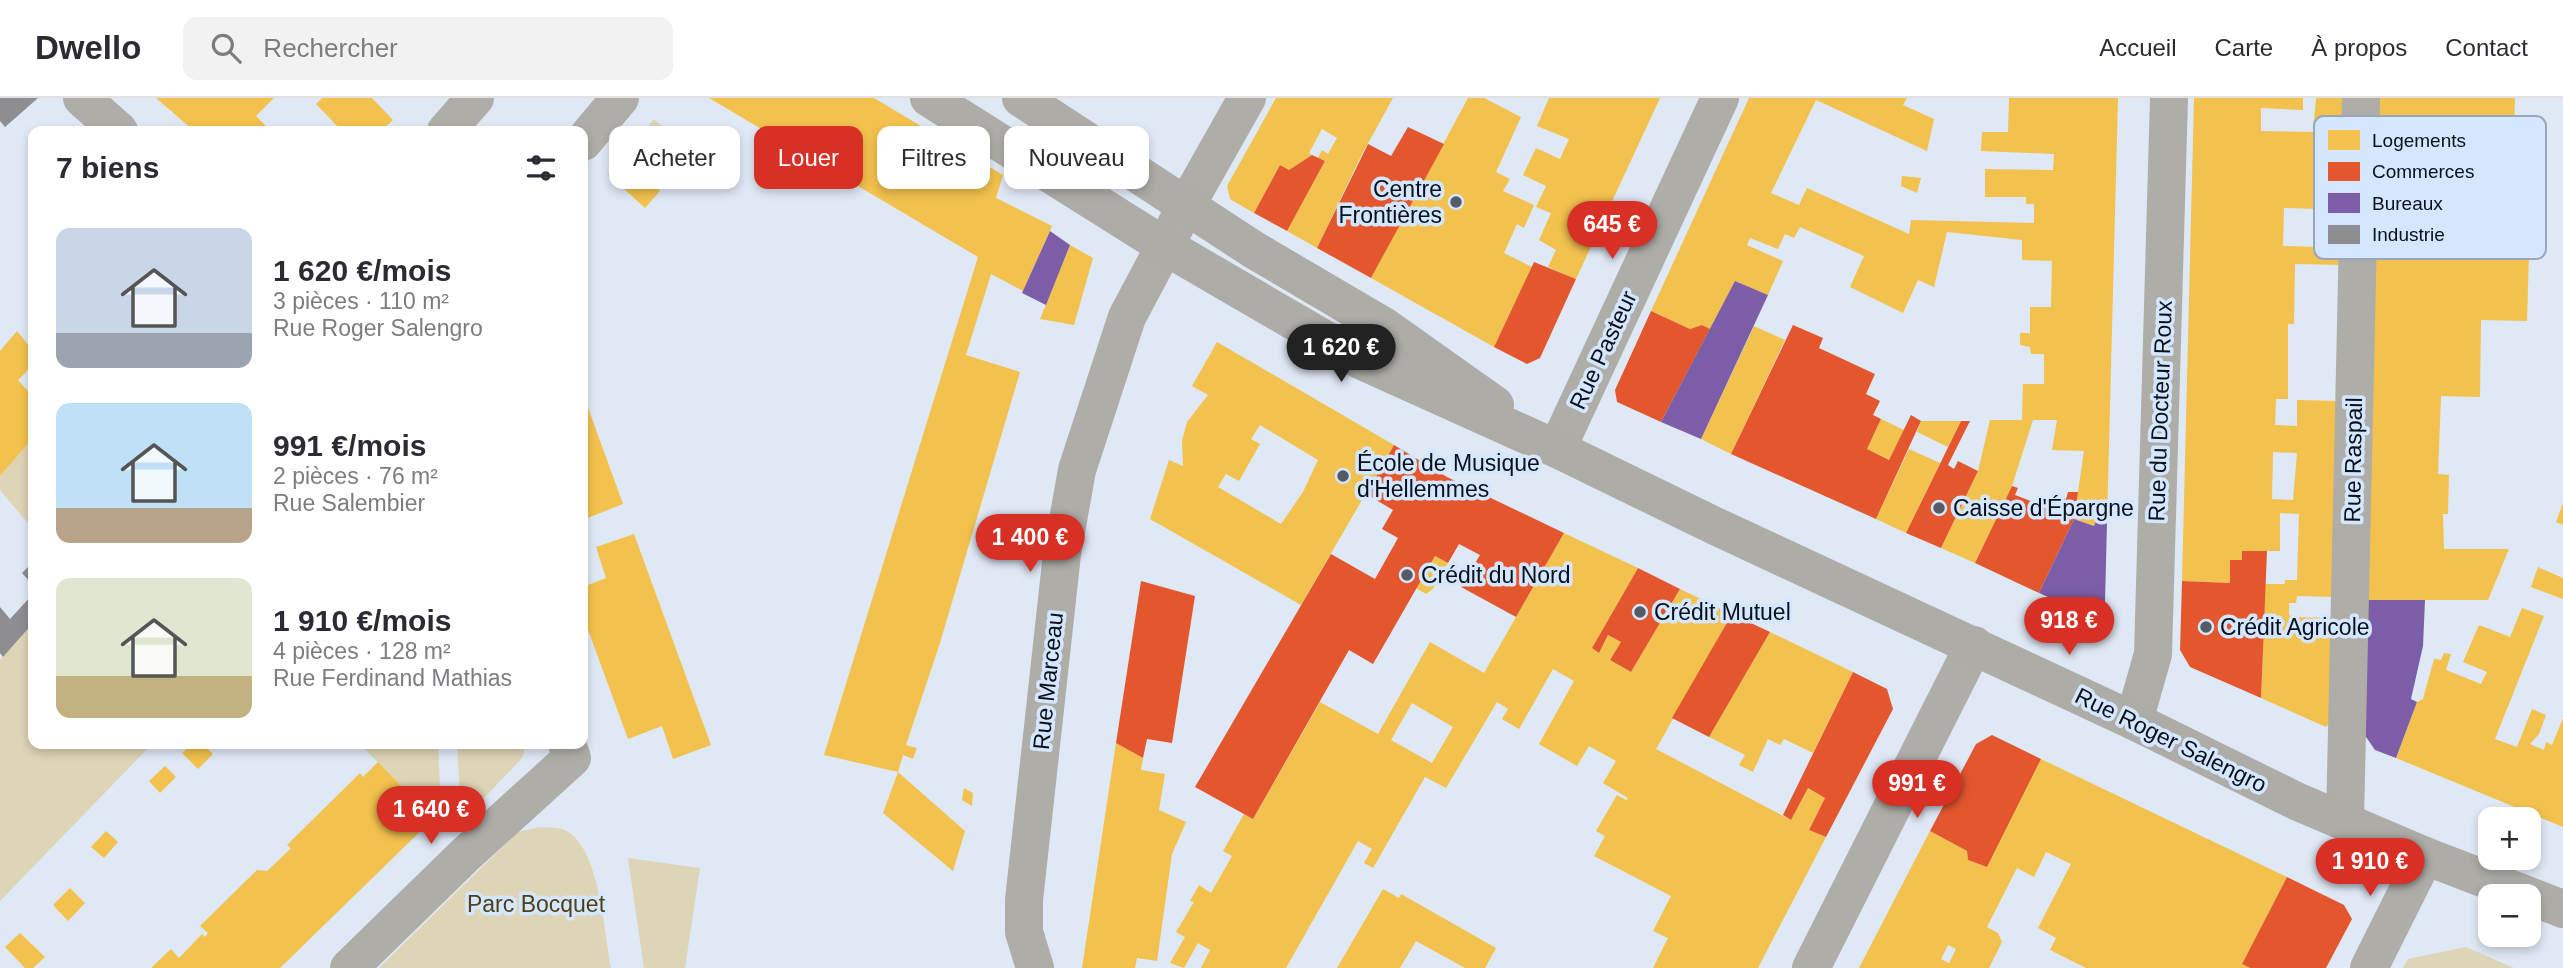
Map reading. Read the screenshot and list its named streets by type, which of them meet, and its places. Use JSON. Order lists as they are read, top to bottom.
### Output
{
  "streets": {
    "main road": ["Rue Roger Salengro"],
    "street": [
      "Rue Pasteur",
      "Rue du Docteur Roux",
      "Rue Raspail",
      "Rue Marceau"
    ]
  },
  "crossings": [
    ["Rue Pasteur", "Rue Roger Salengro"],
    ["Rue du Docteur Roux", "Rue Roger Salengro"],
    ["Rue Raspail", "Rue Roger Salengro"],
    ["Rue Marceau", "Rue Roger Salengro"]
  ],
  "parks": ["Parc Bocquet"],
  "places": [
    "Centre Frontières",
    "École de Musique d'Hellemmes",
    "Caisse d'Épargne",
    "Crédit du Nord",
    "Crédit Mutuel",
    "Crédit Agricole"
  ],
  "legend": [
    "Logements",
    "Commerces",
    "Bureaux",
    "Industrie"
  ],
  "page": {
    "header": "Dwello",
    "search": "Rechercher",
    "nav": [
      "Accueil",
      "Carte",
      "À propos",
      "Contact"
    ],
    "chip": [
      "Acheter",
      "Louer",
      "Filtres",
      "Nouveau"
    ],
    "heading": "7 biens",
    "price": [
      "645 €",
      "1 620 €",
      "1 400 €",
      "918 €",
      "991 €",
      "1 640 €",
      "1 910 €"
    ],
    "list": [
      {
        "name": "1 620 €/mois",
        "note": "3 pièces · 110 m² · Rue Roger Salengro"
      },
      {
        "name": "991 €/mois",
        "note": "2 pièces · 76 m² · Rue Salembier"
      },
      {
        "name": "1 910 €/mois",
        "note": "4 pièces · 128 m² · Rue Ferdinand Mathias"
      }
    ],
    "map_buttons": ["+", "−"]
  }
}
